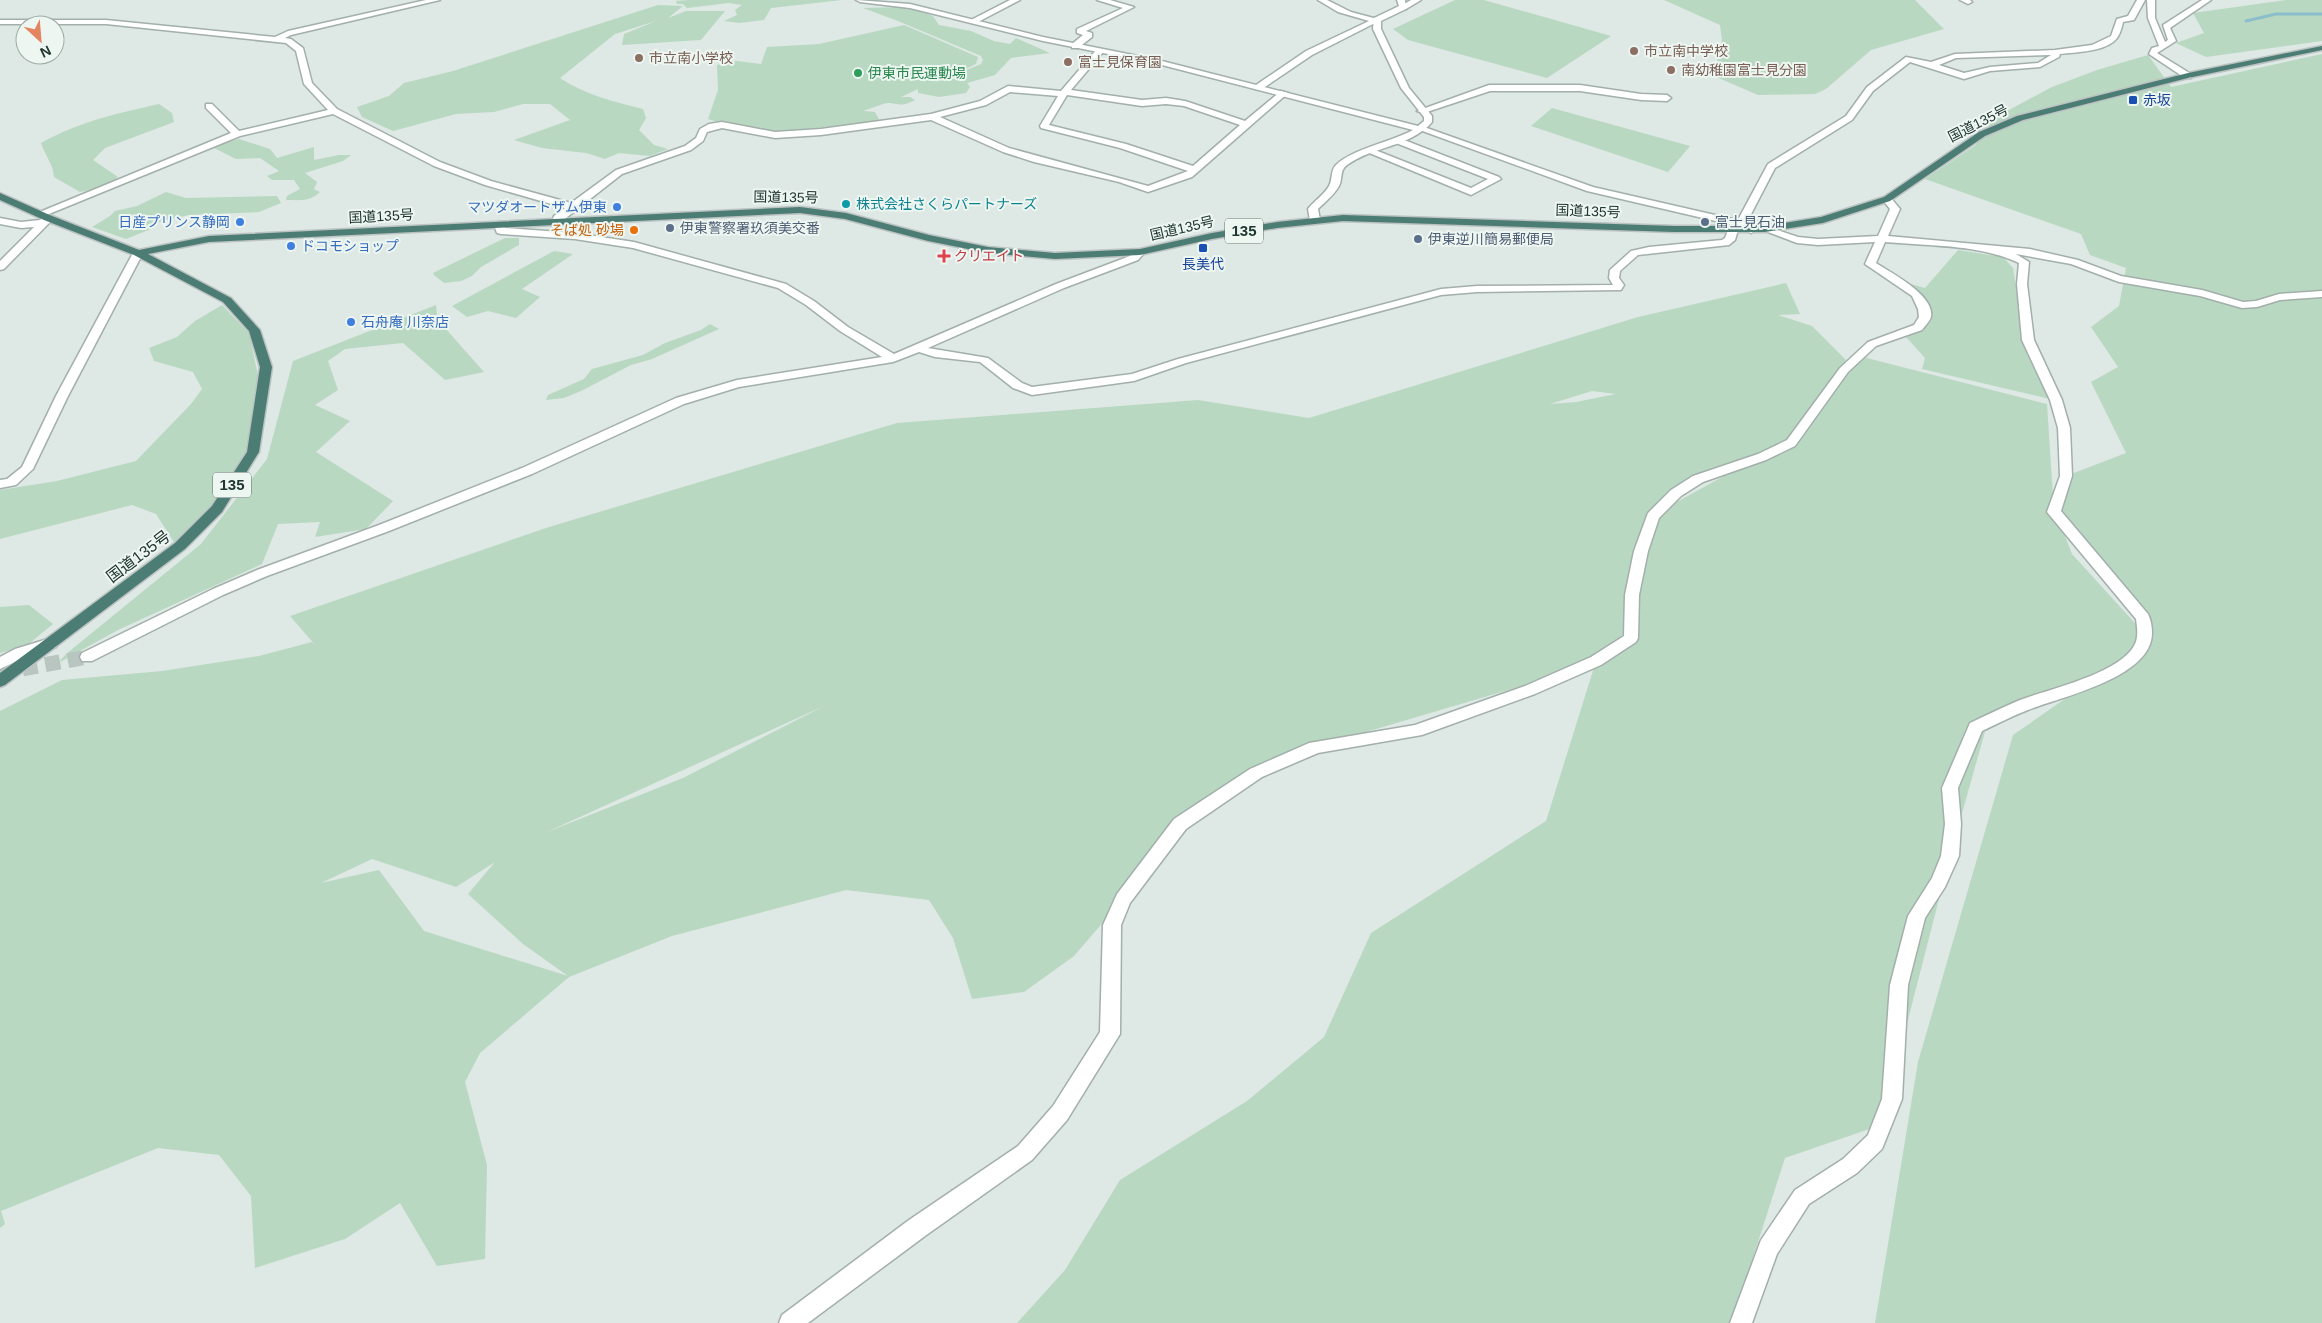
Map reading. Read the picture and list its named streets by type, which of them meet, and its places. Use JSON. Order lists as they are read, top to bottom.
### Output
{
  "streets": {
    "highway": ["国道135号", "135"]
  },
  "places": {
    "other": [
      "市立南中学校",
      "市立南小学校",
      "富士見保育園",
      "南幼稚園富士見分園",
      "伊東市民運動場",
      "株式会社さくらパートナーズ",
      "マツダオートザム伊東",
      "日産プリンス静岡",
      "富士見石油",
      "伊東警察署玖須美交番",
      "そば処 砂場",
      "伊東逆川簡易郵便局",
      "ドコモショップ",
      "石舟庵 川奈店"
    ],
    "transit": ["赤坂", "長美代"],
    "health": ["クリエイト"]
  },
  "north": "bottom right"
}
